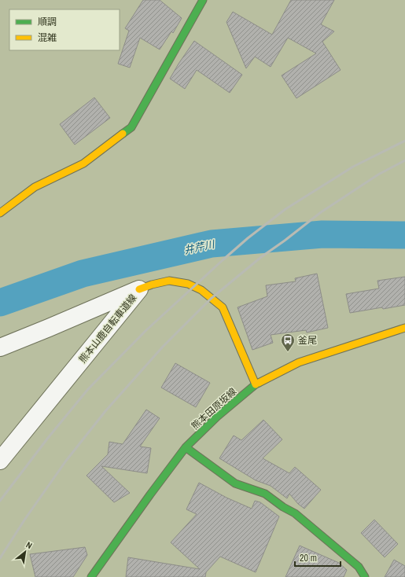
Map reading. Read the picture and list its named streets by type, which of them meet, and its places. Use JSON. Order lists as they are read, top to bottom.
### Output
{
  "streets": {
    "main road": ["熊本山鹿自転車道線", "熊本田原坂線"]
  },
  "crossings": [
    ["熊本山鹿自転車道線", "熊本田原坂線"]
  ],
  "water": ["井芹川"],
  "places": {
    "bus stop": ["釜尾"]
  },
  "legend": ["順調", "混雑"],
  "scale_bar": "20 m",
  "north": "top right"
}
